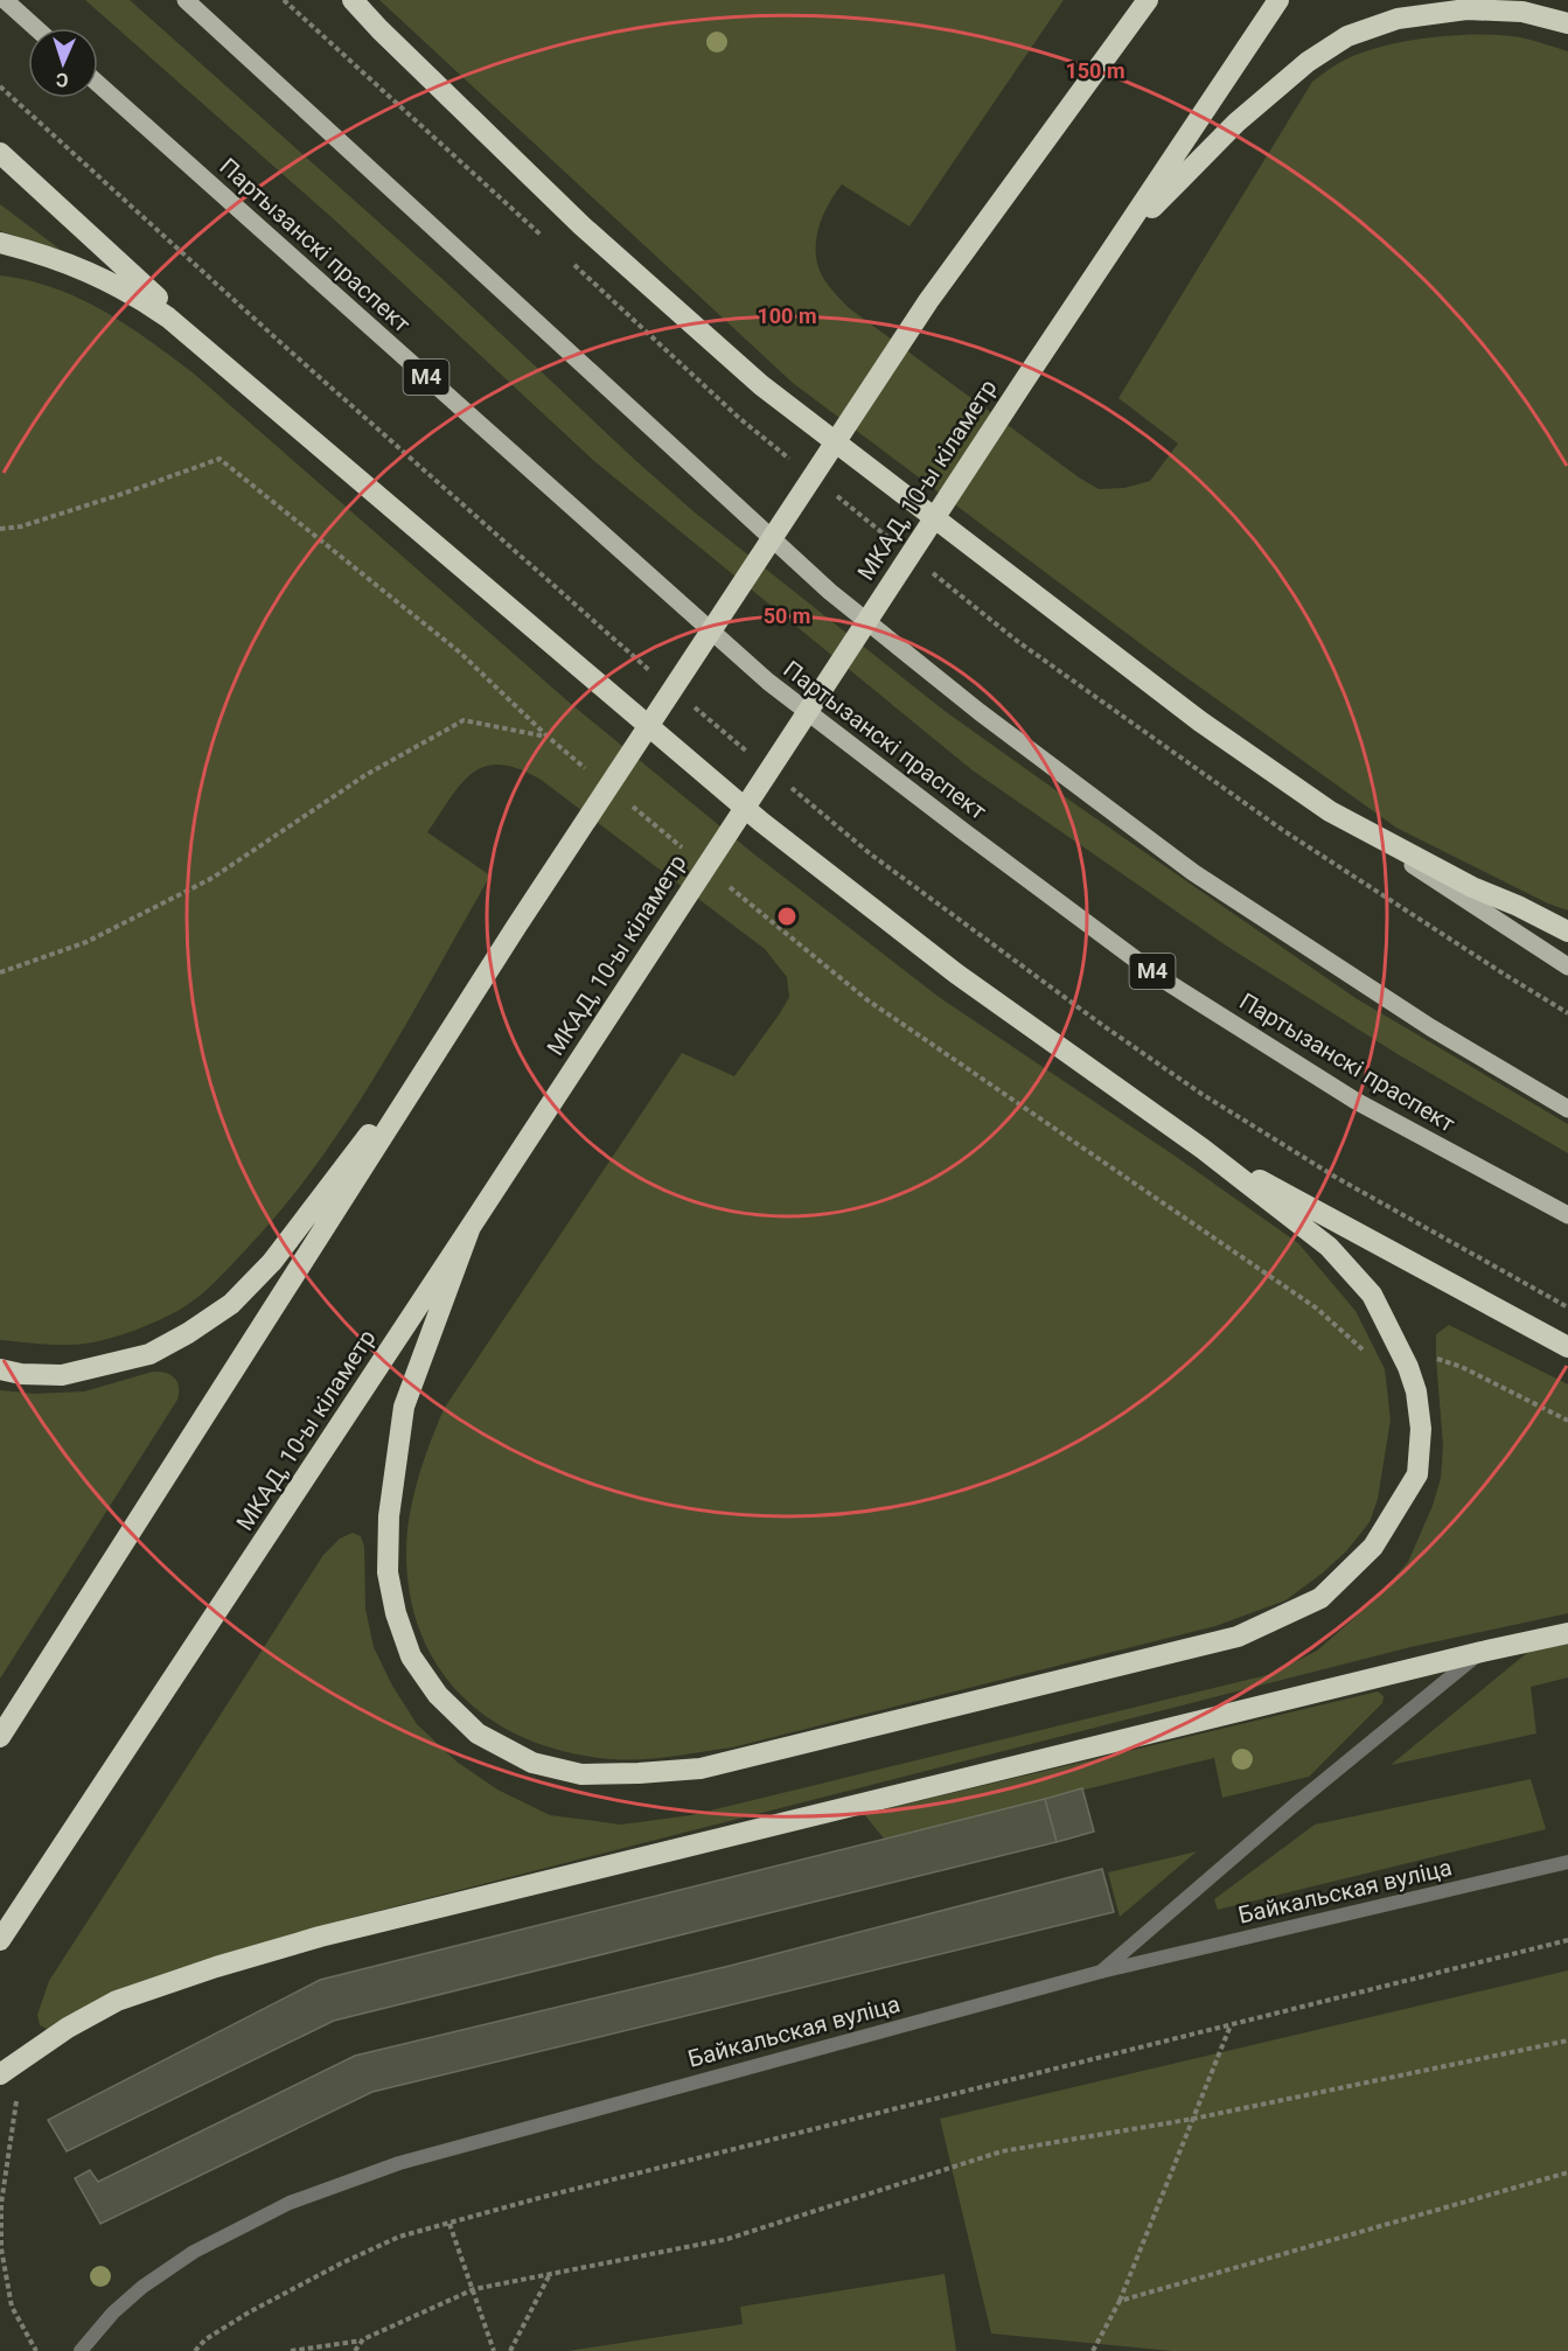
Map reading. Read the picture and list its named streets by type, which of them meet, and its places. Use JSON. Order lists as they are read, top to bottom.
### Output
{
  "streets": {
    "highway": ["МКАД, 10-ы кіламетр"],
    "main road": ["Партызанскі праспект", "М4"],
    "street": ["Байкальская вуліца"]
  },
  "north": "bottom",
  "rings": ["150 m", "100 m", "50 m"]
}
